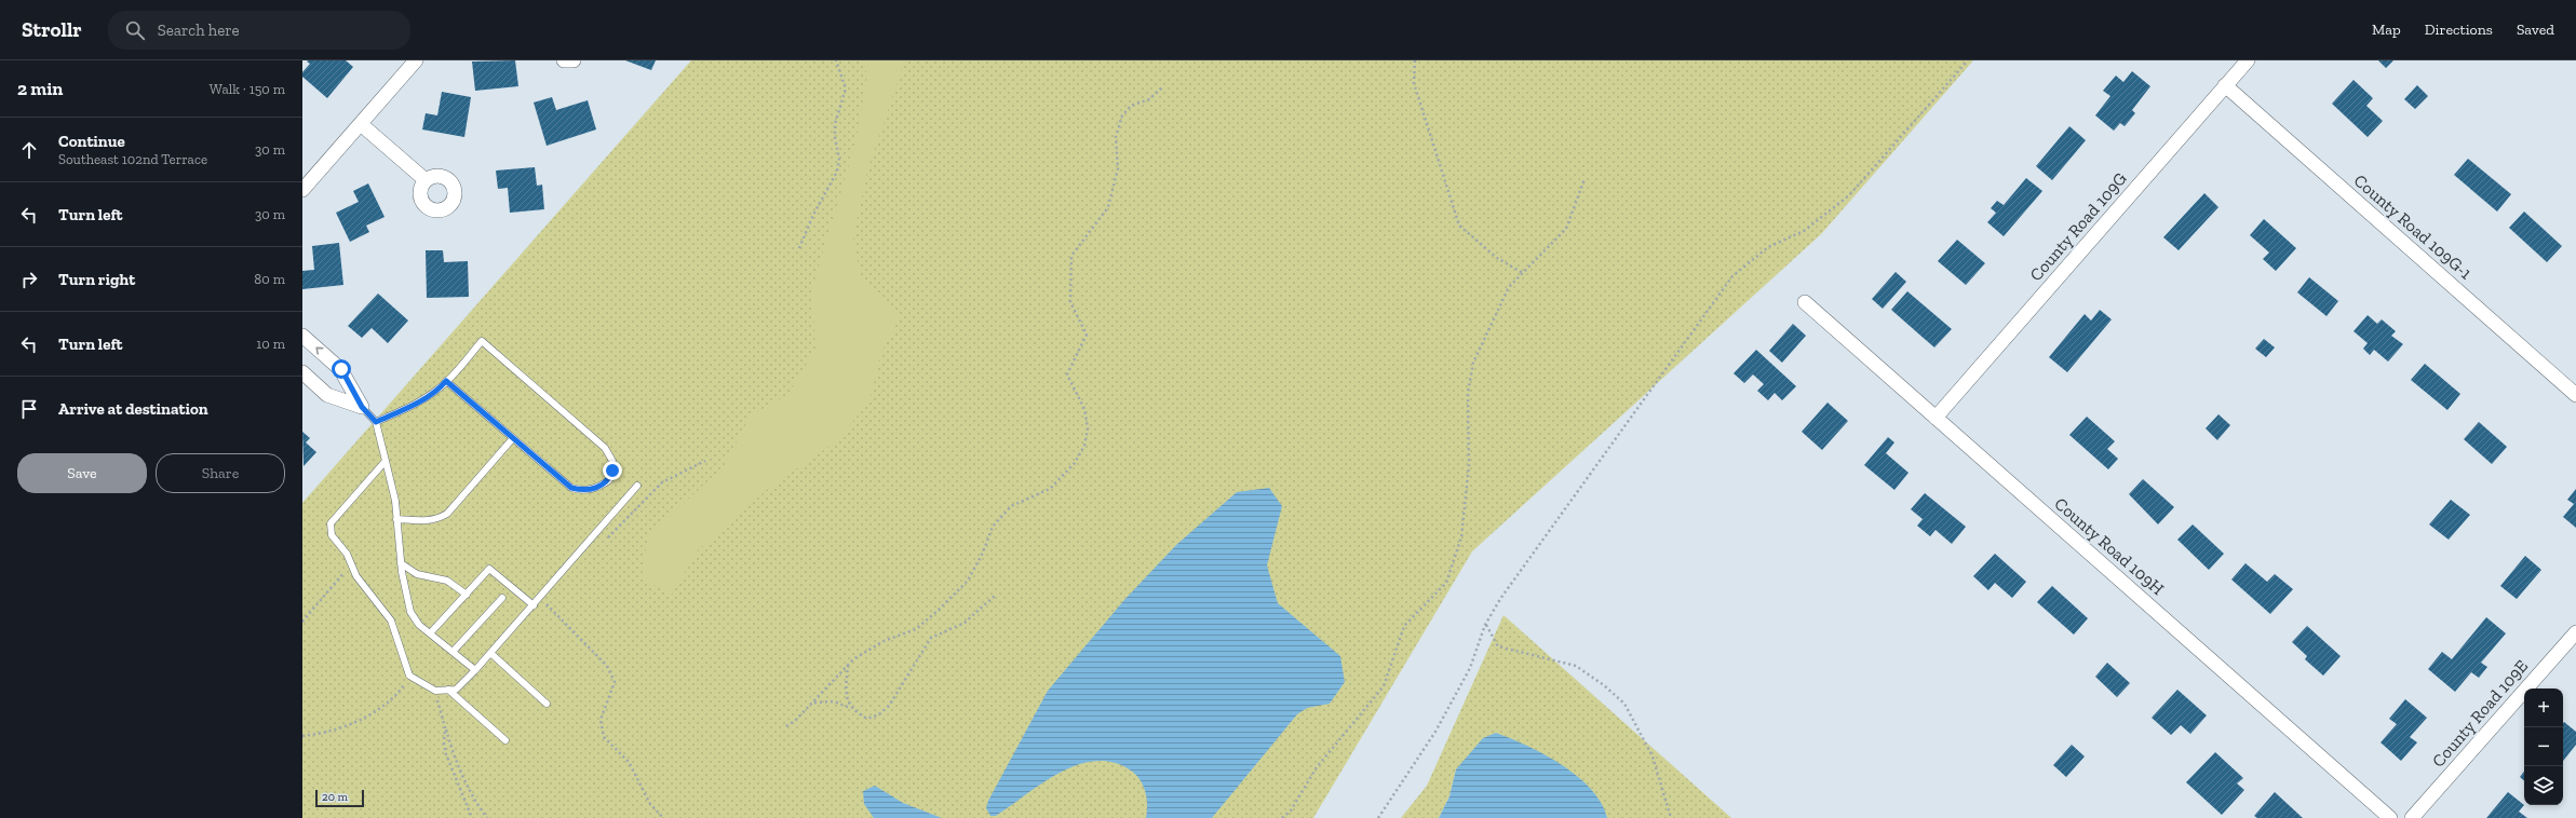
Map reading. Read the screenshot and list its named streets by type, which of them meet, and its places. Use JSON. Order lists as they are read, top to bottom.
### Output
{
  "streets": {
    "street": [
      "County Road 109G",
      "County Road 109G-1",
      "County Road 109H",
      "County Road 109E"
    ]
  },
  "crossings": [
    ["County Road 109G", "County Road 109G-1"],
    ["County Road 109G", "County Road 109H"]
  ],
  "scale_bar": "20 m",
  "page": {
    "header": "Strollr",
    "search": "Search here",
    "nav": ["Map", "Directions", "Saved"],
    "heading": ["2 min", "Walk · 150 m"],
    "list": [
      ["Continue", "Southeast 102nd Terrace", "30 m"],
      ["Turn left", "30 m"],
      ["Turn right", "80 m"],
      ["Turn left", "10 m"],
      "Arrive at destination"
    ],
    "buttons": ["Save", "Share"],
    "map_buttons": ["+", "−"],
    "scale": "20 m"
  }
}
